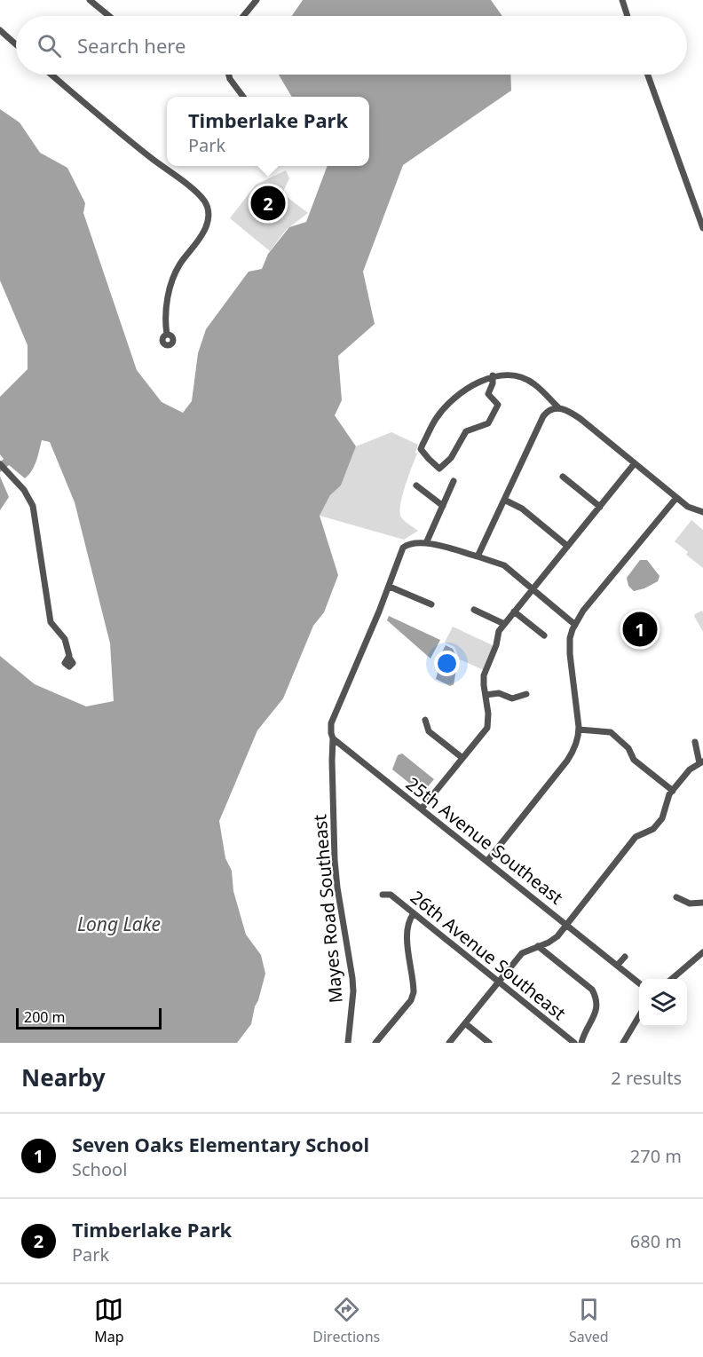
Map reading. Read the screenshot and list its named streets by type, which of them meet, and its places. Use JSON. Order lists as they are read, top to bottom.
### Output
{
  "streets": {
    "street": ["25th Avenue Southeast", "Mayes Road Southeast", "26th Avenue Southeast"]
  },
  "crossings": [
    ["25th Avenue Southeast", "Mayes Road Southeast"]
  ],
  "water": ["Long Lake"],
  "scale_bar": "200 m",
  "page": {
    "search": "Search here",
    "popup": ["Timberlake Park", "Park"],
    "pins": ["2", "1"],
    "scale": "200 m",
    "heading": ["Nearby", "2 results"],
    "list": [
      {
        "mark": "1",
        "name": "Seven Oaks Elementary School",
        "note": "School",
        "value": "270 m"
      },
      {
        "mark": "2",
        "name": "Timberlake Park",
        "note": "Park",
        "value": "680 m"
      }
    ],
    "nav": ["Map", "Directions", "Saved"]
  }
}
